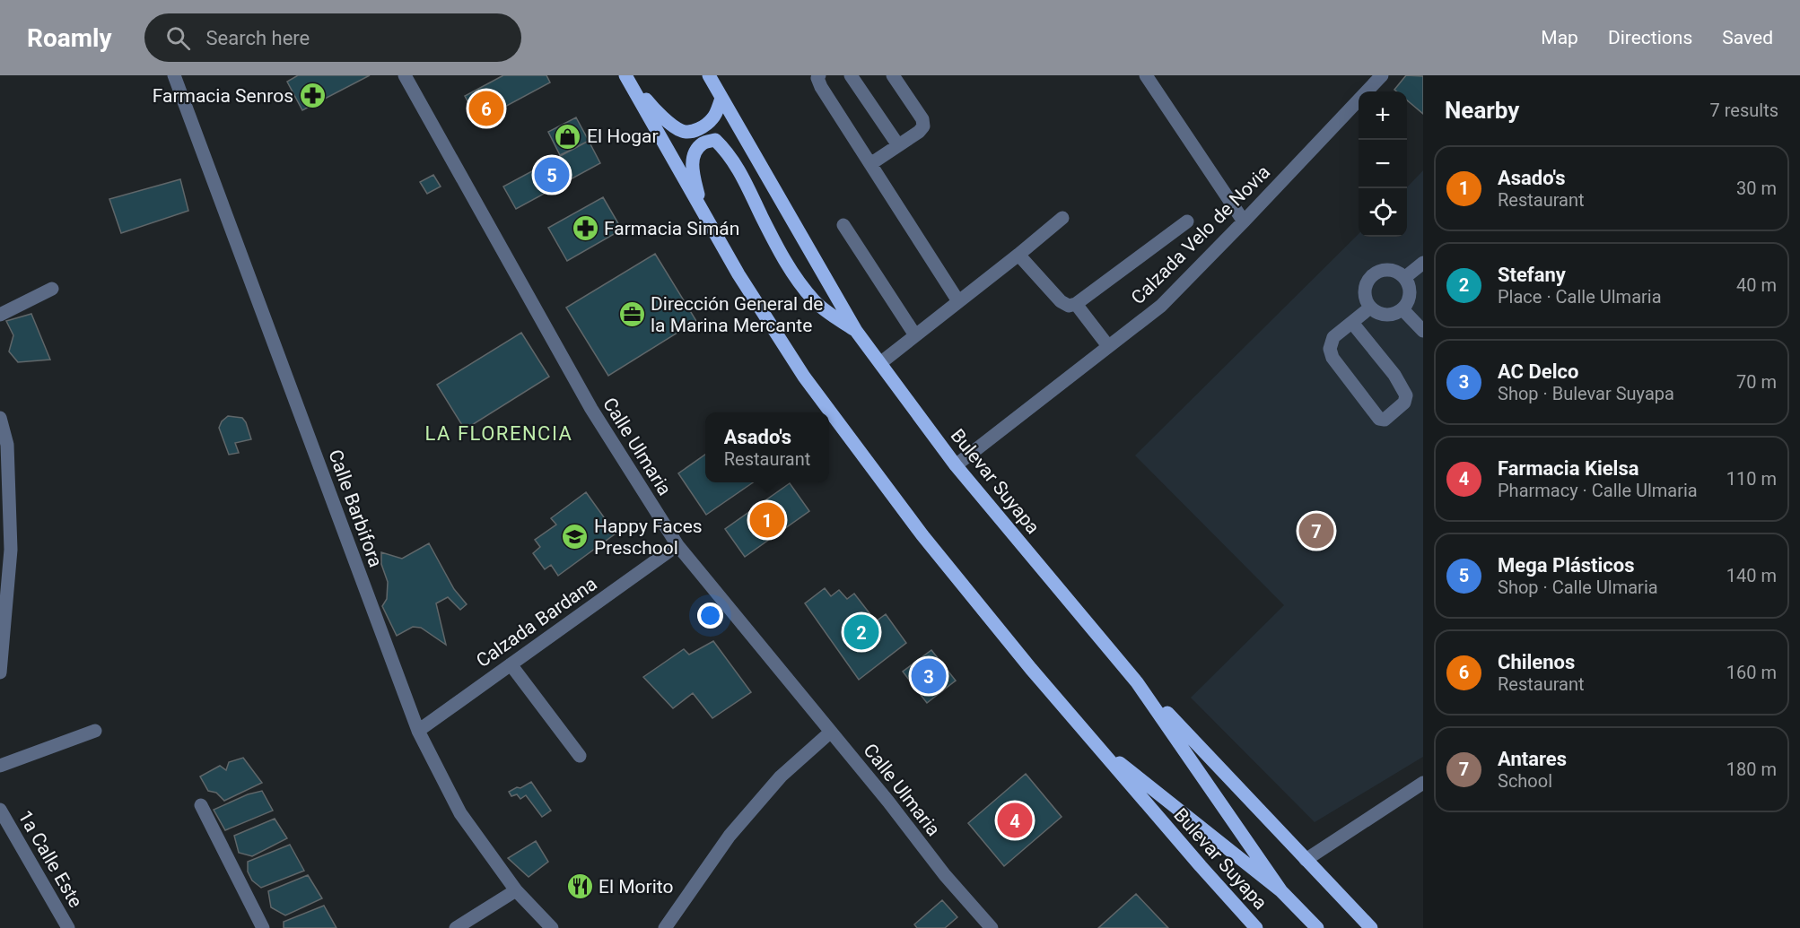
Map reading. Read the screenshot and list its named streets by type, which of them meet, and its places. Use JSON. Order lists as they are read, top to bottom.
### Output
{
  "streets": {
    "main road": ["Bulevar Suyapa"],
    "street": [
      "Calzada Velo de Novia",
      "Calle Ulmaria",
      "Calle Barbifora",
      "Calzada Bardana",
      "1a Calle Este"
    ]
  },
  "crossings": [
    ["Calzada Velo de Novia", "Bulevar Suyapa"],
    ["Calle Ulmaria", "Calzada Bardana"],
    ["Calle Barbifora", "Calzada Bardana"]
  ],
  "districts": ["LA FLORENCIA"],
  "places": {
    "pharmacy": ["Farmacia Senros", "Farmacia Simán"],
    "shop": ["El Hogar"],
    "office": ["Dirección General de la Marina Mercante"],
    "school or university": ["Happy Faces Preschool"],
    "restaurant": ["El Morito"]
  },
  "page": {
    "header": "Roamly",
    "search": "Search here",
    "nav": ["Map", "Directions", "Saved"],
    "heading": ["Nearby", "7 results"],
    "pins": [
      "6",
      "5",
      "1",
      "7",
      "2",
      "3",
      "4"
    ],
    "map_buttons": ["+", "−"],
    "list": [
      {
        "mark": "1",
        "name": "Asado's",
        "note": "Restaurant",
        "value": "30 m"
      },
      {
        "mark": "2",
        "name": "Stefany",
        "note": "Place · Calle Ulmaria",
        "value": "40 m"
      },
      {
        "mark": "3",
        "name": "AC Delco",
        "note": "Shop · Bulevar Suyapa",
        "value": "70 m"
      },
      {
        "mark": "4",
        "name": "Farmacia Kielsa",
        "note": "Pharmacy · Calle Ulmaria",
        "value": "110 m"
      },
      {
        "mark": "5",
        "name": "Mega Plásticos",
        "note": "Shop · Calle Ulmaria",
        "value": "140 m"
      },
      {
        "mark": "6",
        "name": "Chilenos",
        "note": "Restaurant",
        "value": "160 m"
      },
      {
        "mark": "7",
        "name": "Antares",
        "note": "School",
        "value": "180 m"
      }
    ],
    "popup": ["Asado's", "Restaurant"]
  }
}
